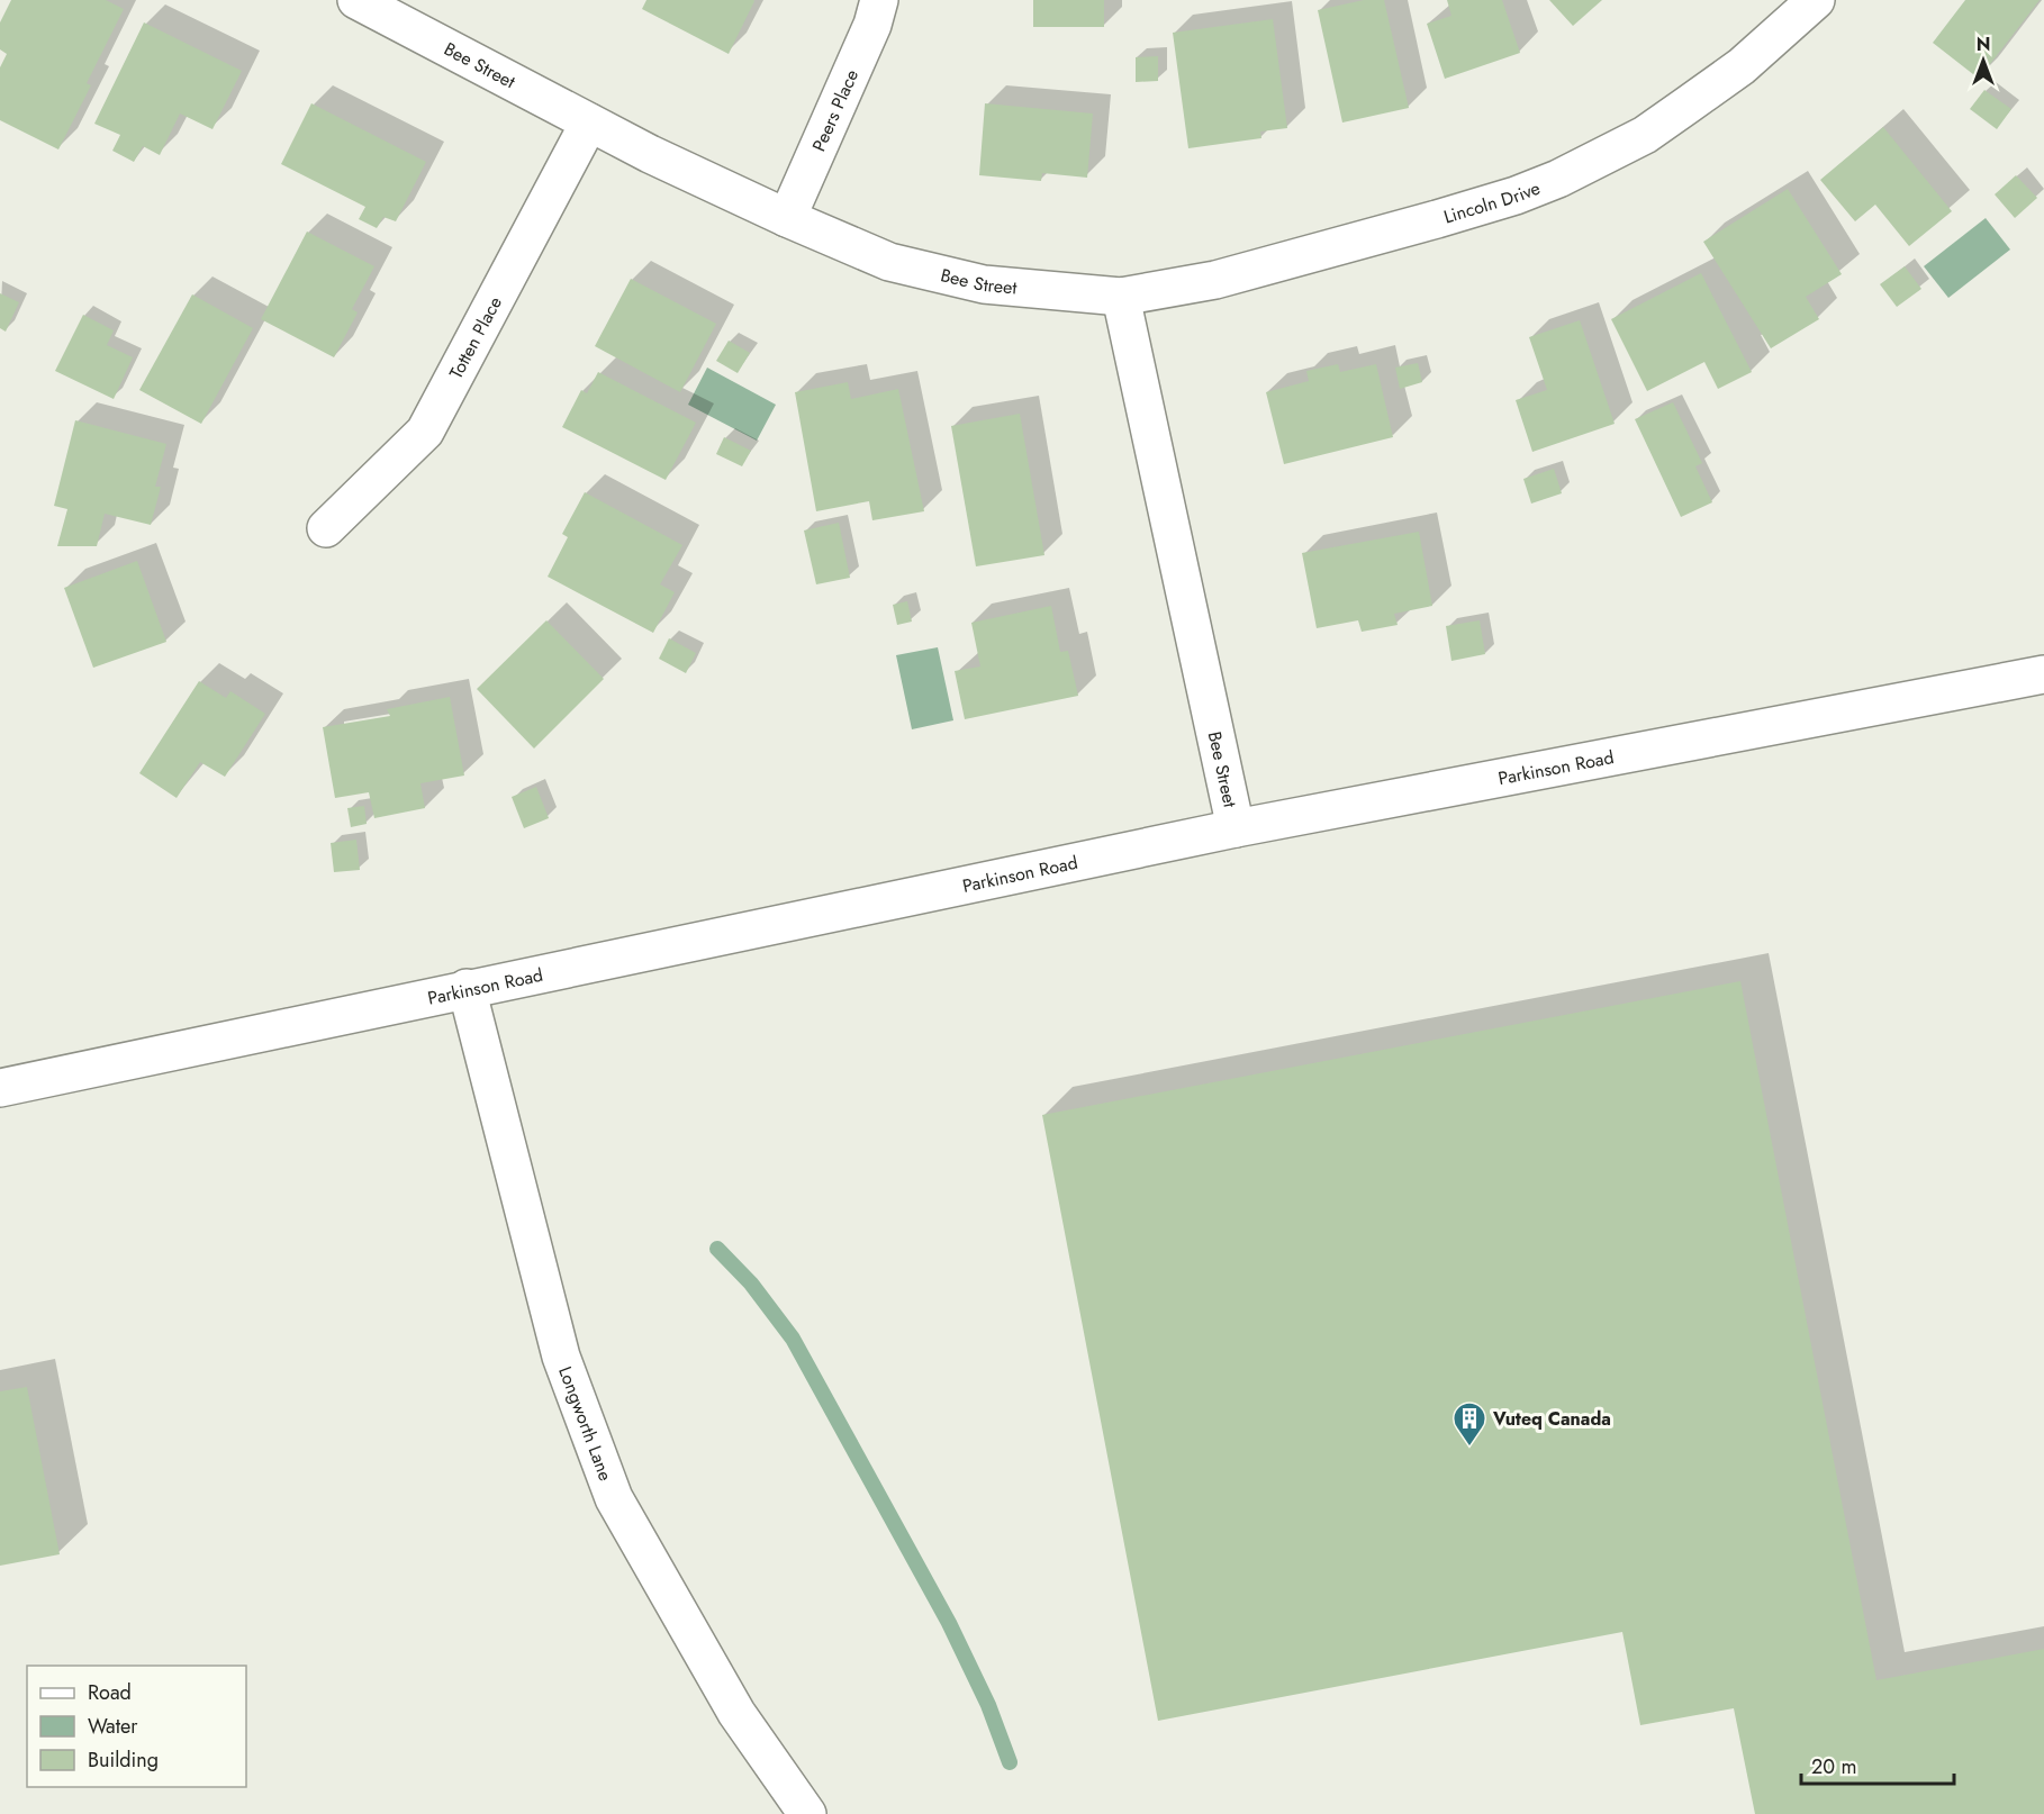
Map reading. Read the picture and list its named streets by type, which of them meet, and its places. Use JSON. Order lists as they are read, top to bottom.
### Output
{
  "streets": {
    "street": [
      "Bee Street",
      "Peers Place",
      "Lincoln Drive",
      "Totten Place",
      "Parkinson Road",
      "Longworth Lane"
    ]
  },
  "crossings": [
    ["Bee Street", "Peers Place"],
    ["Bee Street", "Lincoln Drive"],
    ["Bee Street", "Totten Place"],
    ["Bee Street", "Parkinson Road"],
    ["Parkinson Road", "Longworth Lane"]
  ],
  "places": {
    "building": ["Vuteq Canada"]
  },
  "legend": ["Road", "Water", "Building"],
  "scale_bar": "20 m",
  "north": "top"
}
